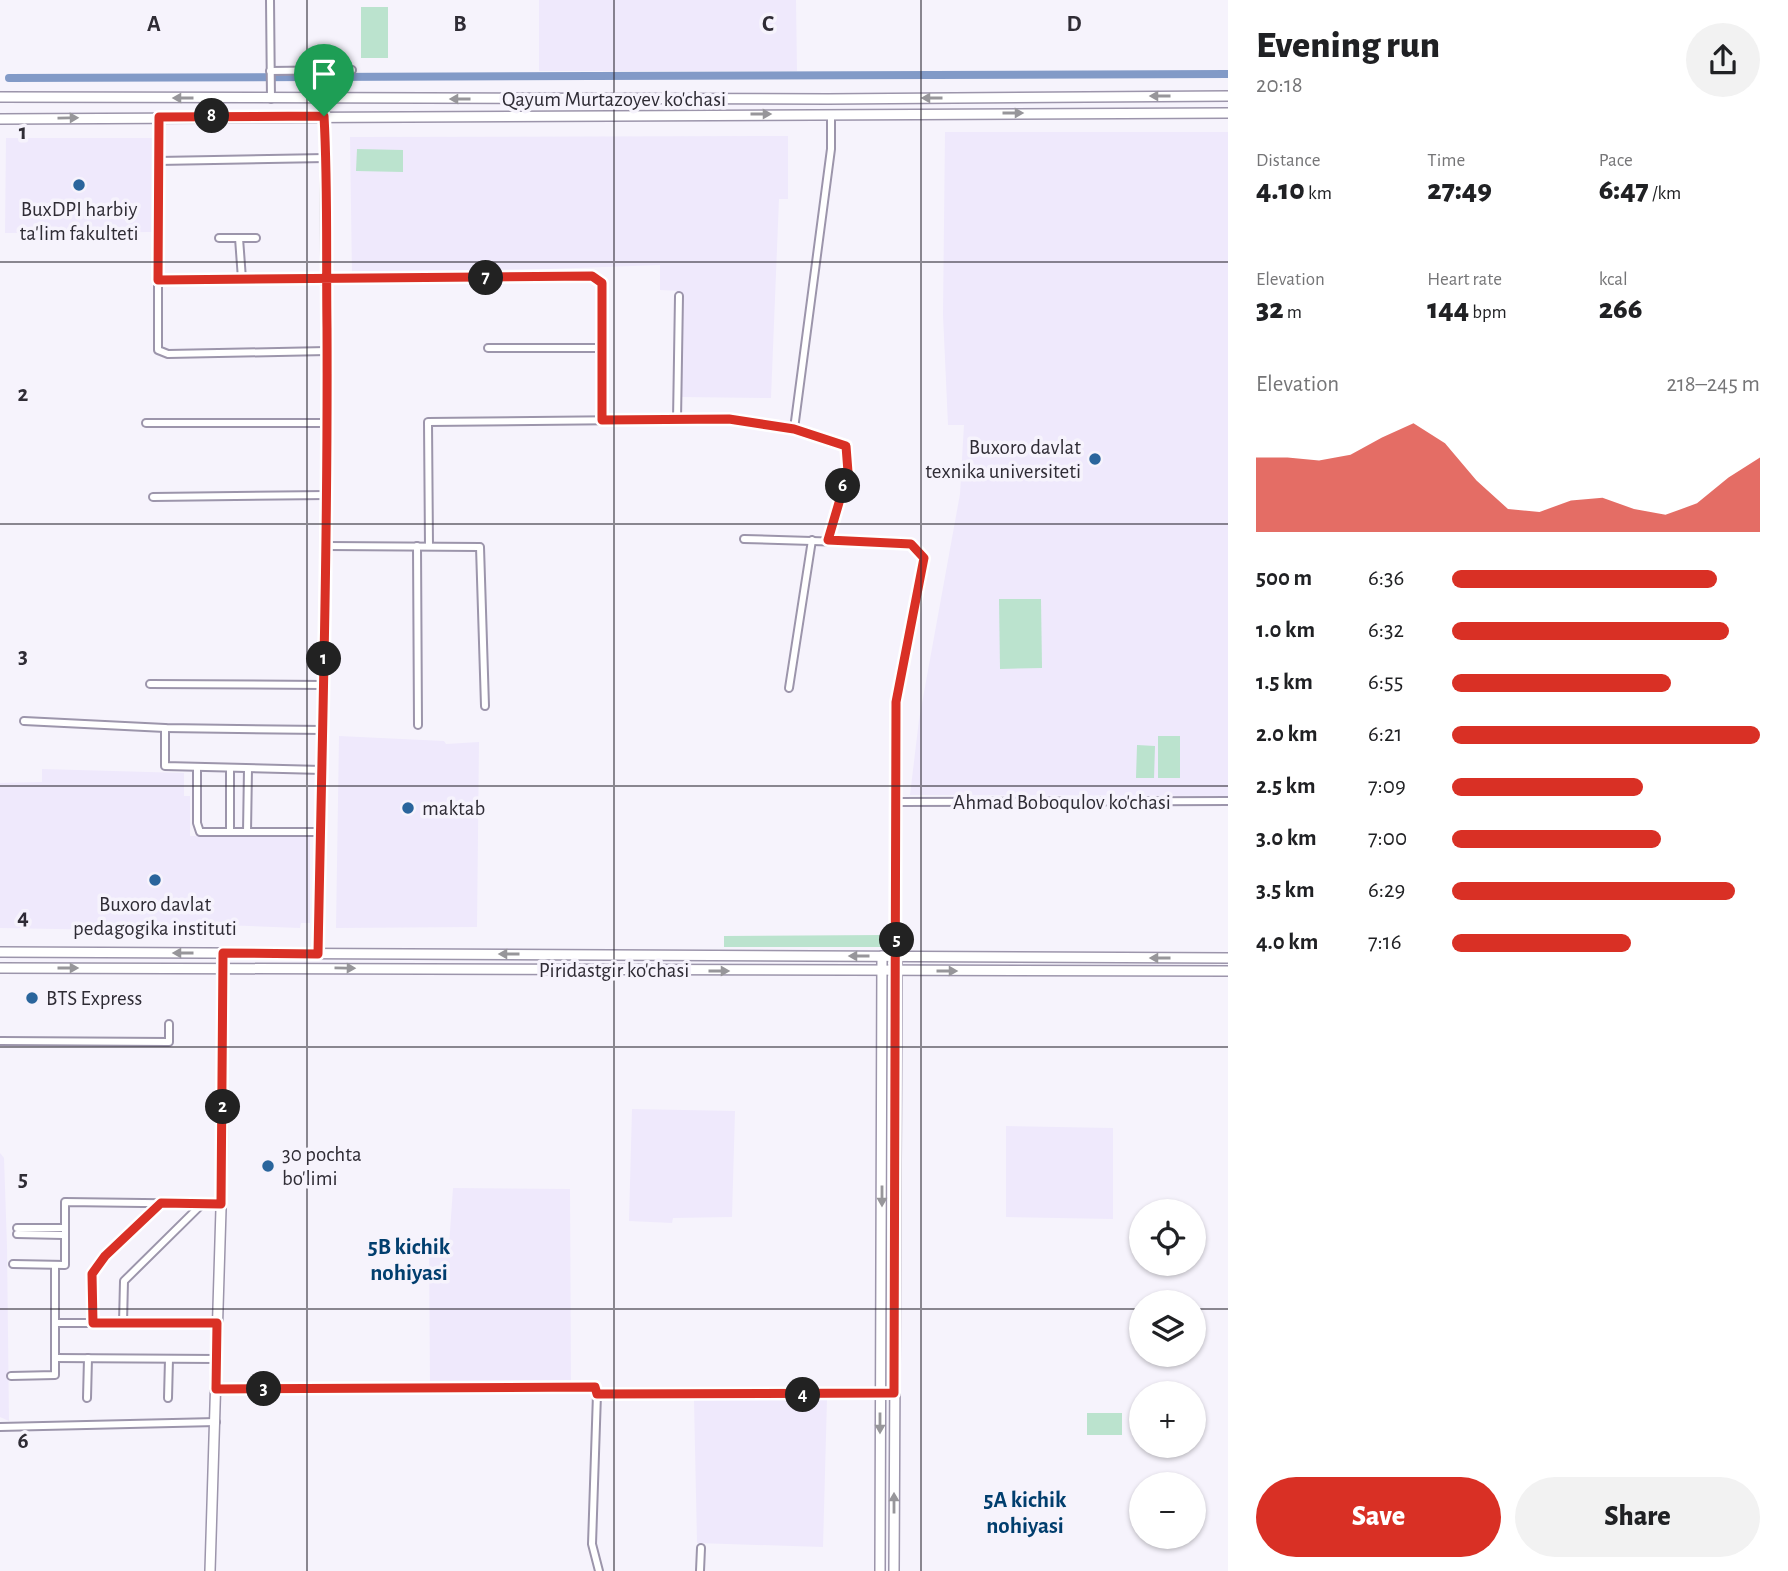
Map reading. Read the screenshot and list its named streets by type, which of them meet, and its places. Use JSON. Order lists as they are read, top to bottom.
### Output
{
  "streets": {
    "street": ["Qayum Murtazoyev ko'chasi", "Ahmad Boboqulov ko'chasi", "Piridastgir ko'chasi"]
  },
  "districts": ["5B kichik nohiyasi", "5A kichik nohiyasi"],
  "places": [
    "BuxDPI harbiy ta'lim fakulteti",
    "Buxoro davlat texnika universiteti",
    "maktab",
    "Buxoro davlat pedagogika instituti",
    "BTS Express",
    "30 pochta bo'limi"
  ],
  "page": {
    "heading": ["Evening run", "20:18"],
    "pins": [
      "8",
      "7",
      "6",
      "1",
      "5",
      "2",
      "3",
      "4"
    ],
    "stats": [
      ["Distance", "4.10 km"],
      ["Time", "27:49"],
      ["Pace", "6:47 /km"],
      ["Elevation", "32 m"],
      ["Heart rate", "144 bpm"],
      ["kcal", "266"]
    ],
    "chart": ["Elevation", "218–245 m"],
    "list": [
      {
        "name": "500 m",
        "note": "6:36"
      },
      {
        "name": "1.0 km",
        "note": "6:32"
      },
      {
        "name": "1.5 km",
        "note": "6:55"
      },
      {
        "name": "2.0 km",
        "note": "6:21"
      },
      {
        "name": "2.5 km",
        "note": "7:09"
      },
      {
        "name": "3.0 km",
        "note": "7:00"
      },
      {
        "name": "3.5 km",
        "note": "6:29"
      },
      {
        "name": "4.0 km",
        "note": "7:16"
      }
    ],
    "map_buttons": ["+", "−"],
    "buttons": ["Save", "Share"]
  },
  "grid": {
    "columns": [
      "A",
      "B",
      "C",
      "D"
    ],
    "rows": [
      "1",
      "2",
      "3",
      "4",
      "5",
      "6"
    ]
  }
}
